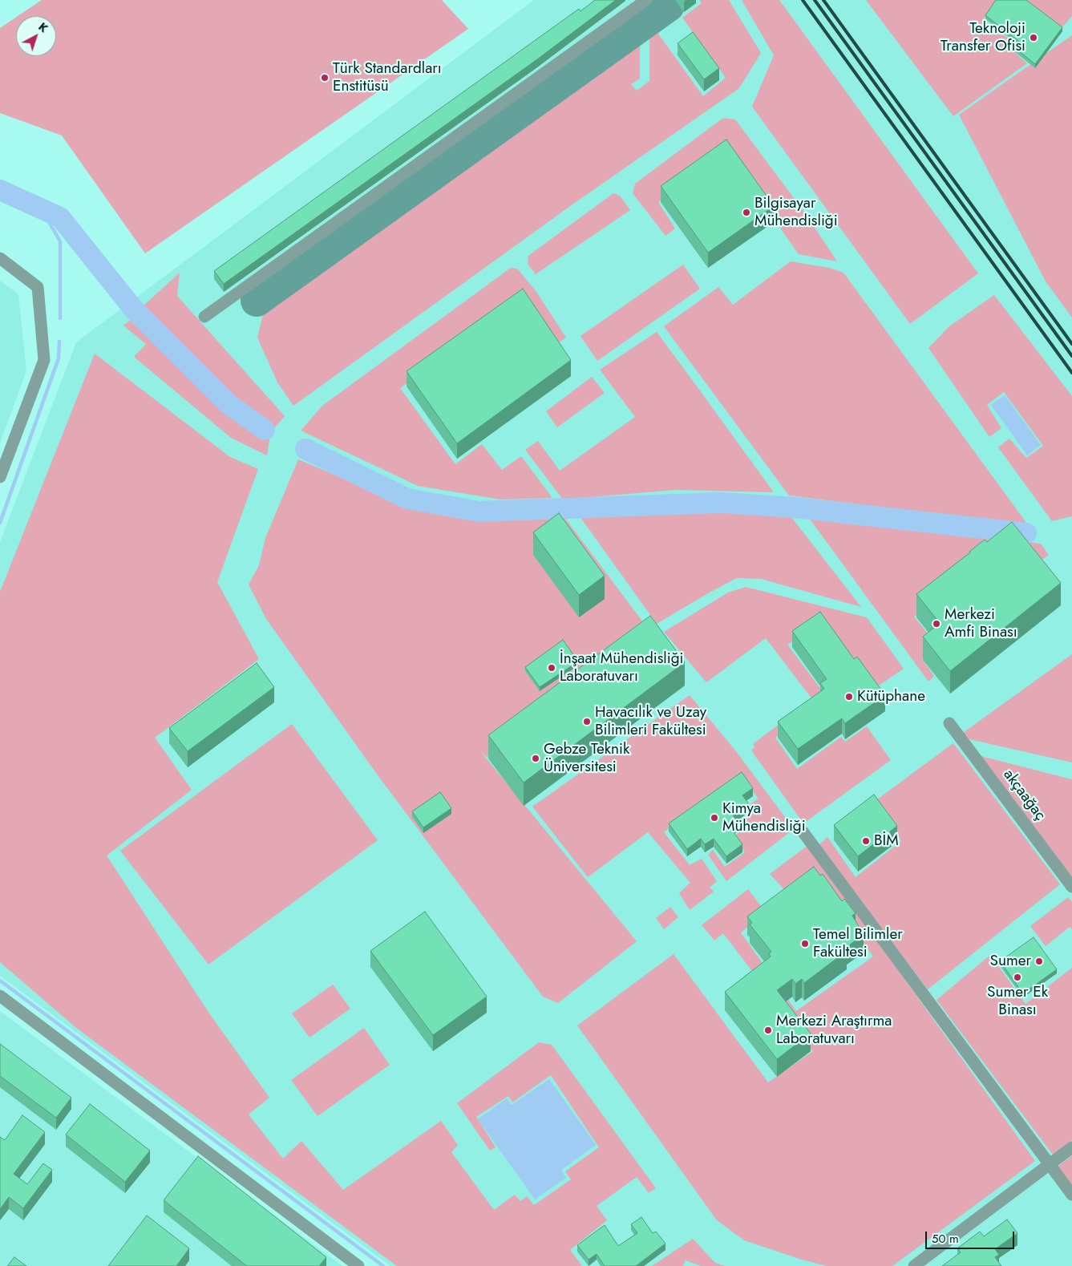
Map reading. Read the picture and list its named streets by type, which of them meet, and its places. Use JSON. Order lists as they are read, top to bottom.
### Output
{
  "streets": {
    "street": ["akçaağaç"]
  },
  "places": [
    "Teknoloji Transfer Ofisi",
    "Türk Standardları Enstitüsü",
    "Bilgisayar Mühendisliği",
    "Merkezi Amfi Binası",
    "İnşaat Mühendisliği Laboratuvarı",
    "Kütüphane",
    "Havacılık ve Uzay Bilimleri Fakültesi",
    "Gebze Teknik Üniversitesi",
    "Kimya Mühendisliği",
    "BİM",
    "Temel Bilimler Fakültesi",
    "Sumer",
    "Sumer Ek Binası",
    "Merkezi Araştırma Laboratuvarı"
  ],
  "scale_bar": "50 m",
  "north": "top right"
}
